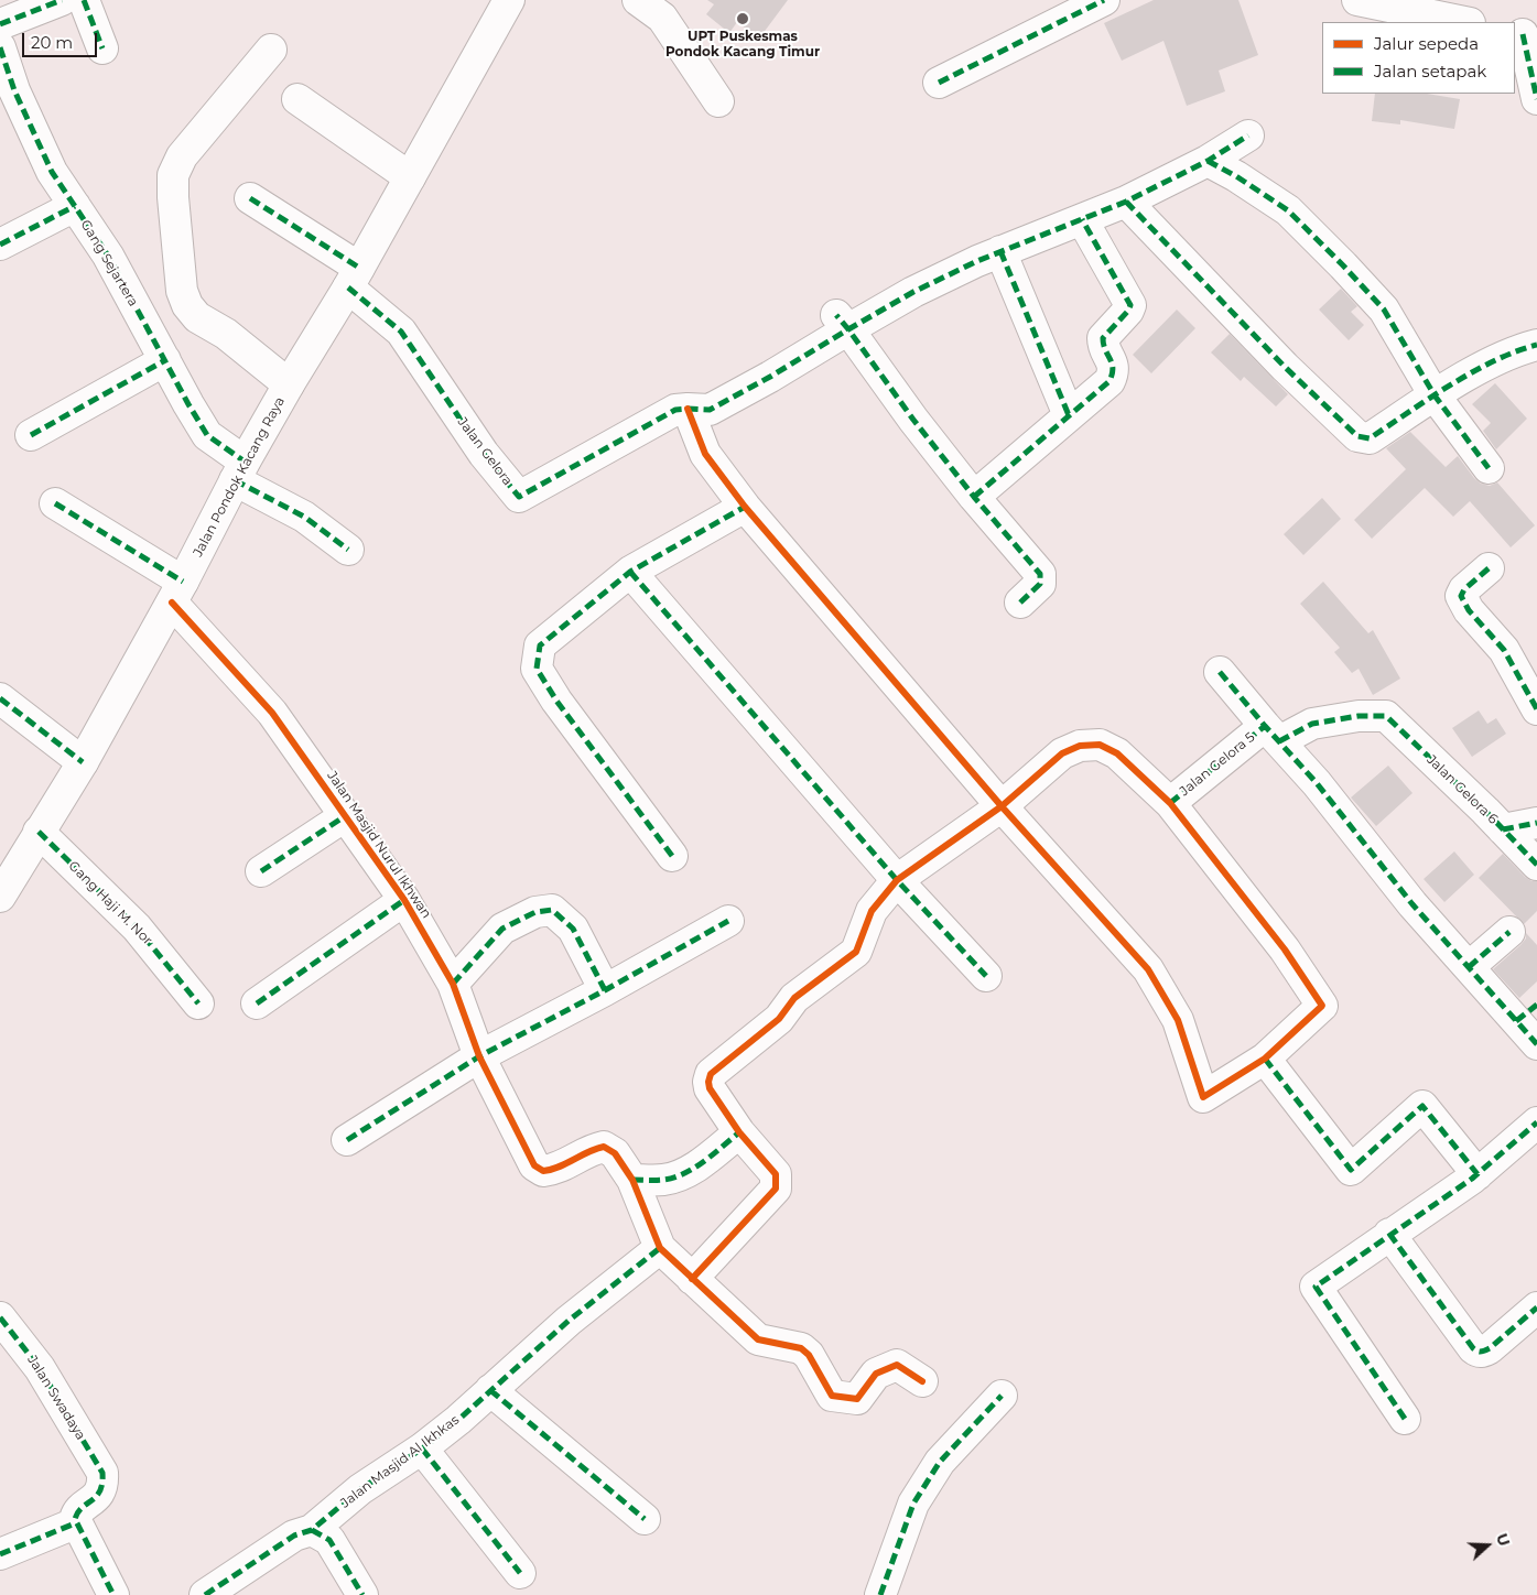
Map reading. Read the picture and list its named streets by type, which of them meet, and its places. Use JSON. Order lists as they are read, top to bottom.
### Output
{
  "streets": {
    "street": [
      "Gang Sejartera",
      "Jalan Gelora",
      "Jalan Pondok Kacang Raya",
      "Jalan Gelora 5",
      "Jalan Gelora 6",
      "Jalan Masjid Nurul Ikhwan",
      "Gang Haji M. Nor",
      "Jalan Swadaya",
      "Jalan Masjid Al Ikhkas"
    ]
  },
  "crossings": [
    ["Gang Sejartera", "Jalan Pondok Kacang Raya"],
    ["Jalan Gelora", "Jalan Pondok Kacang Raya"],
    ["Jalan Pondok Kacang Raya", "Jalan Masjid Nurul Ikhwan"],
    ["Jalan Pondok Kacang Raya", "Gang Haji M. Nor"],
    ["Jalan Gelora 5", "Jalan Gelora 6"],
    ["Jalan Masjid Nurul Ikhwan", "Jalan Masjid Al Ikhkas"]
  ],
  "places": ["UPT Puskesmas Pondok Kacang Timur"],
  "legend": ["Jalur sepeda", "Jalan setapak"],
  "scale_bar": "20 m",
  "north": "right"
}
